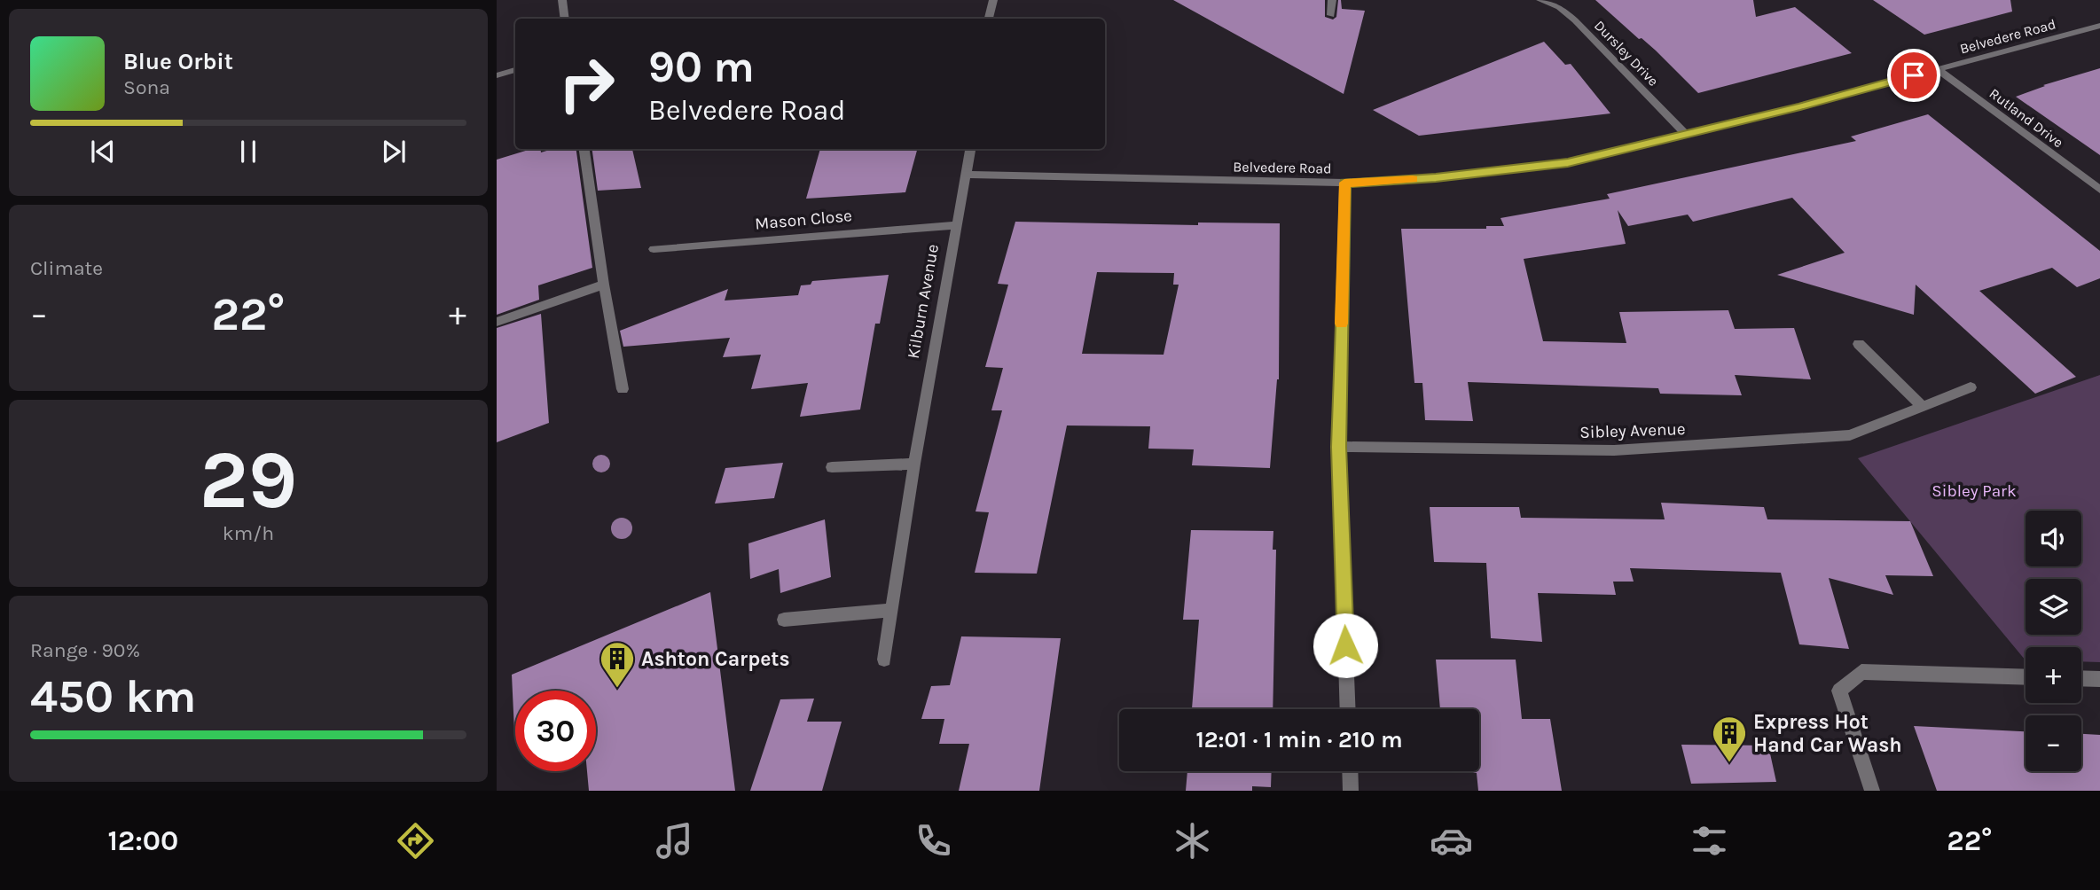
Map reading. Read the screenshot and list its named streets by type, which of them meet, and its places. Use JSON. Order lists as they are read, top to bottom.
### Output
{
  "streets": {
    "street": [
      "Belvedere Road",
      "Dursley Drive",
      "Rutland Drive",
      "Mason Close",
      "Kilburn Avenue",
      "Sibley Avenue"
    ]
  },
  "crossings": [
    ["Belvedere Road", "Dursley Drive"],
    ["Belvedere Road", "Rutland Drive"],
    ["Belvedere Road", "Kilburn Avenue"],
    ["Mason Close", "Kilburn Avenue"]
  ],
  "parks": ["Sibley Park"],
  "places": {
    "building": ["Ashton Carpets", "Express Hot Hand Car Wash"]
  },
  "page": {
    "turn": ["90 m", "Belvedere Road"],
    "song": ["Blue Orbit", "Sona"],
    "tile": [
      "Climate",
      ["29", "km/h"],
      ["Range · 90%", "450 km"]
    ],
    "heat": ["−", "22°", "+"],
    "map_buttons": ["+", "−"],
    "limit": "30",
    "trip": "12:01 · 1 min · 210 m",
    "tabs": ["12:00", "22°"]
  }
}
